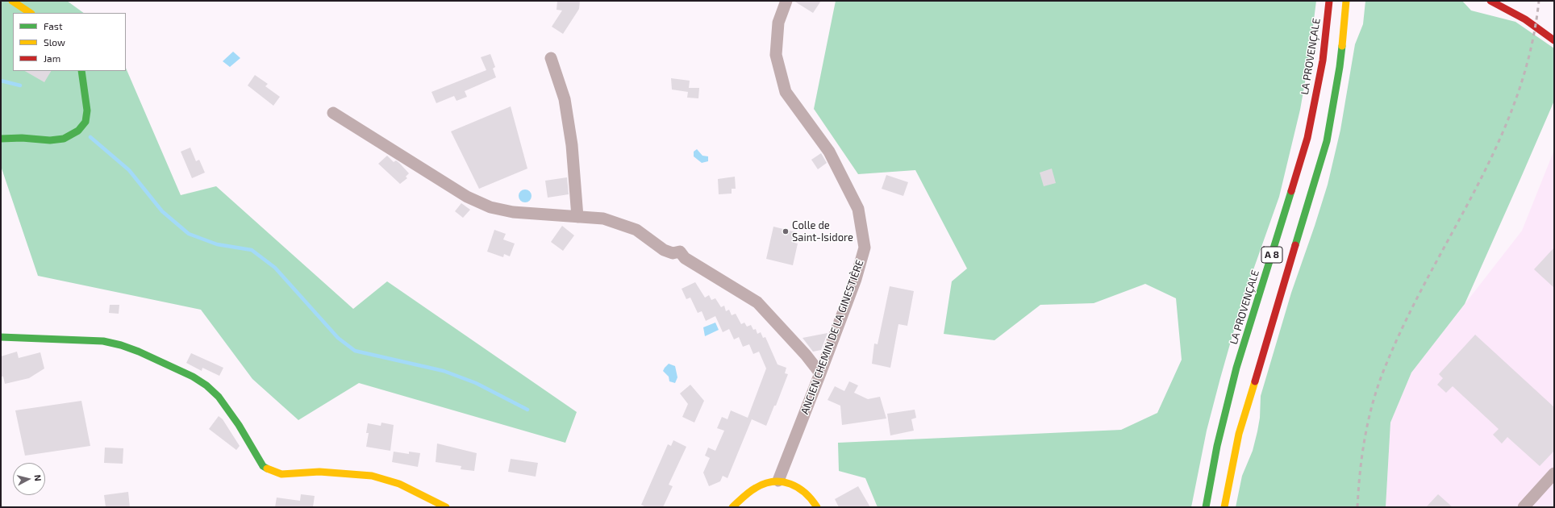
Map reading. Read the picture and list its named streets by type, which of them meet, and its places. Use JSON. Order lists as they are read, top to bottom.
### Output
{
  "streets": {
    "main road": ["LA PROVENÇALE", "A 8"],
    "street": ["ANCIEN CHEMIN DE LA GINESTIÈRE"]
  },
  "places": ["Colle de Saint-Isidore"],
  "legend": ["Fast", "Slow", "Jam"],
  "north": "right"
}
